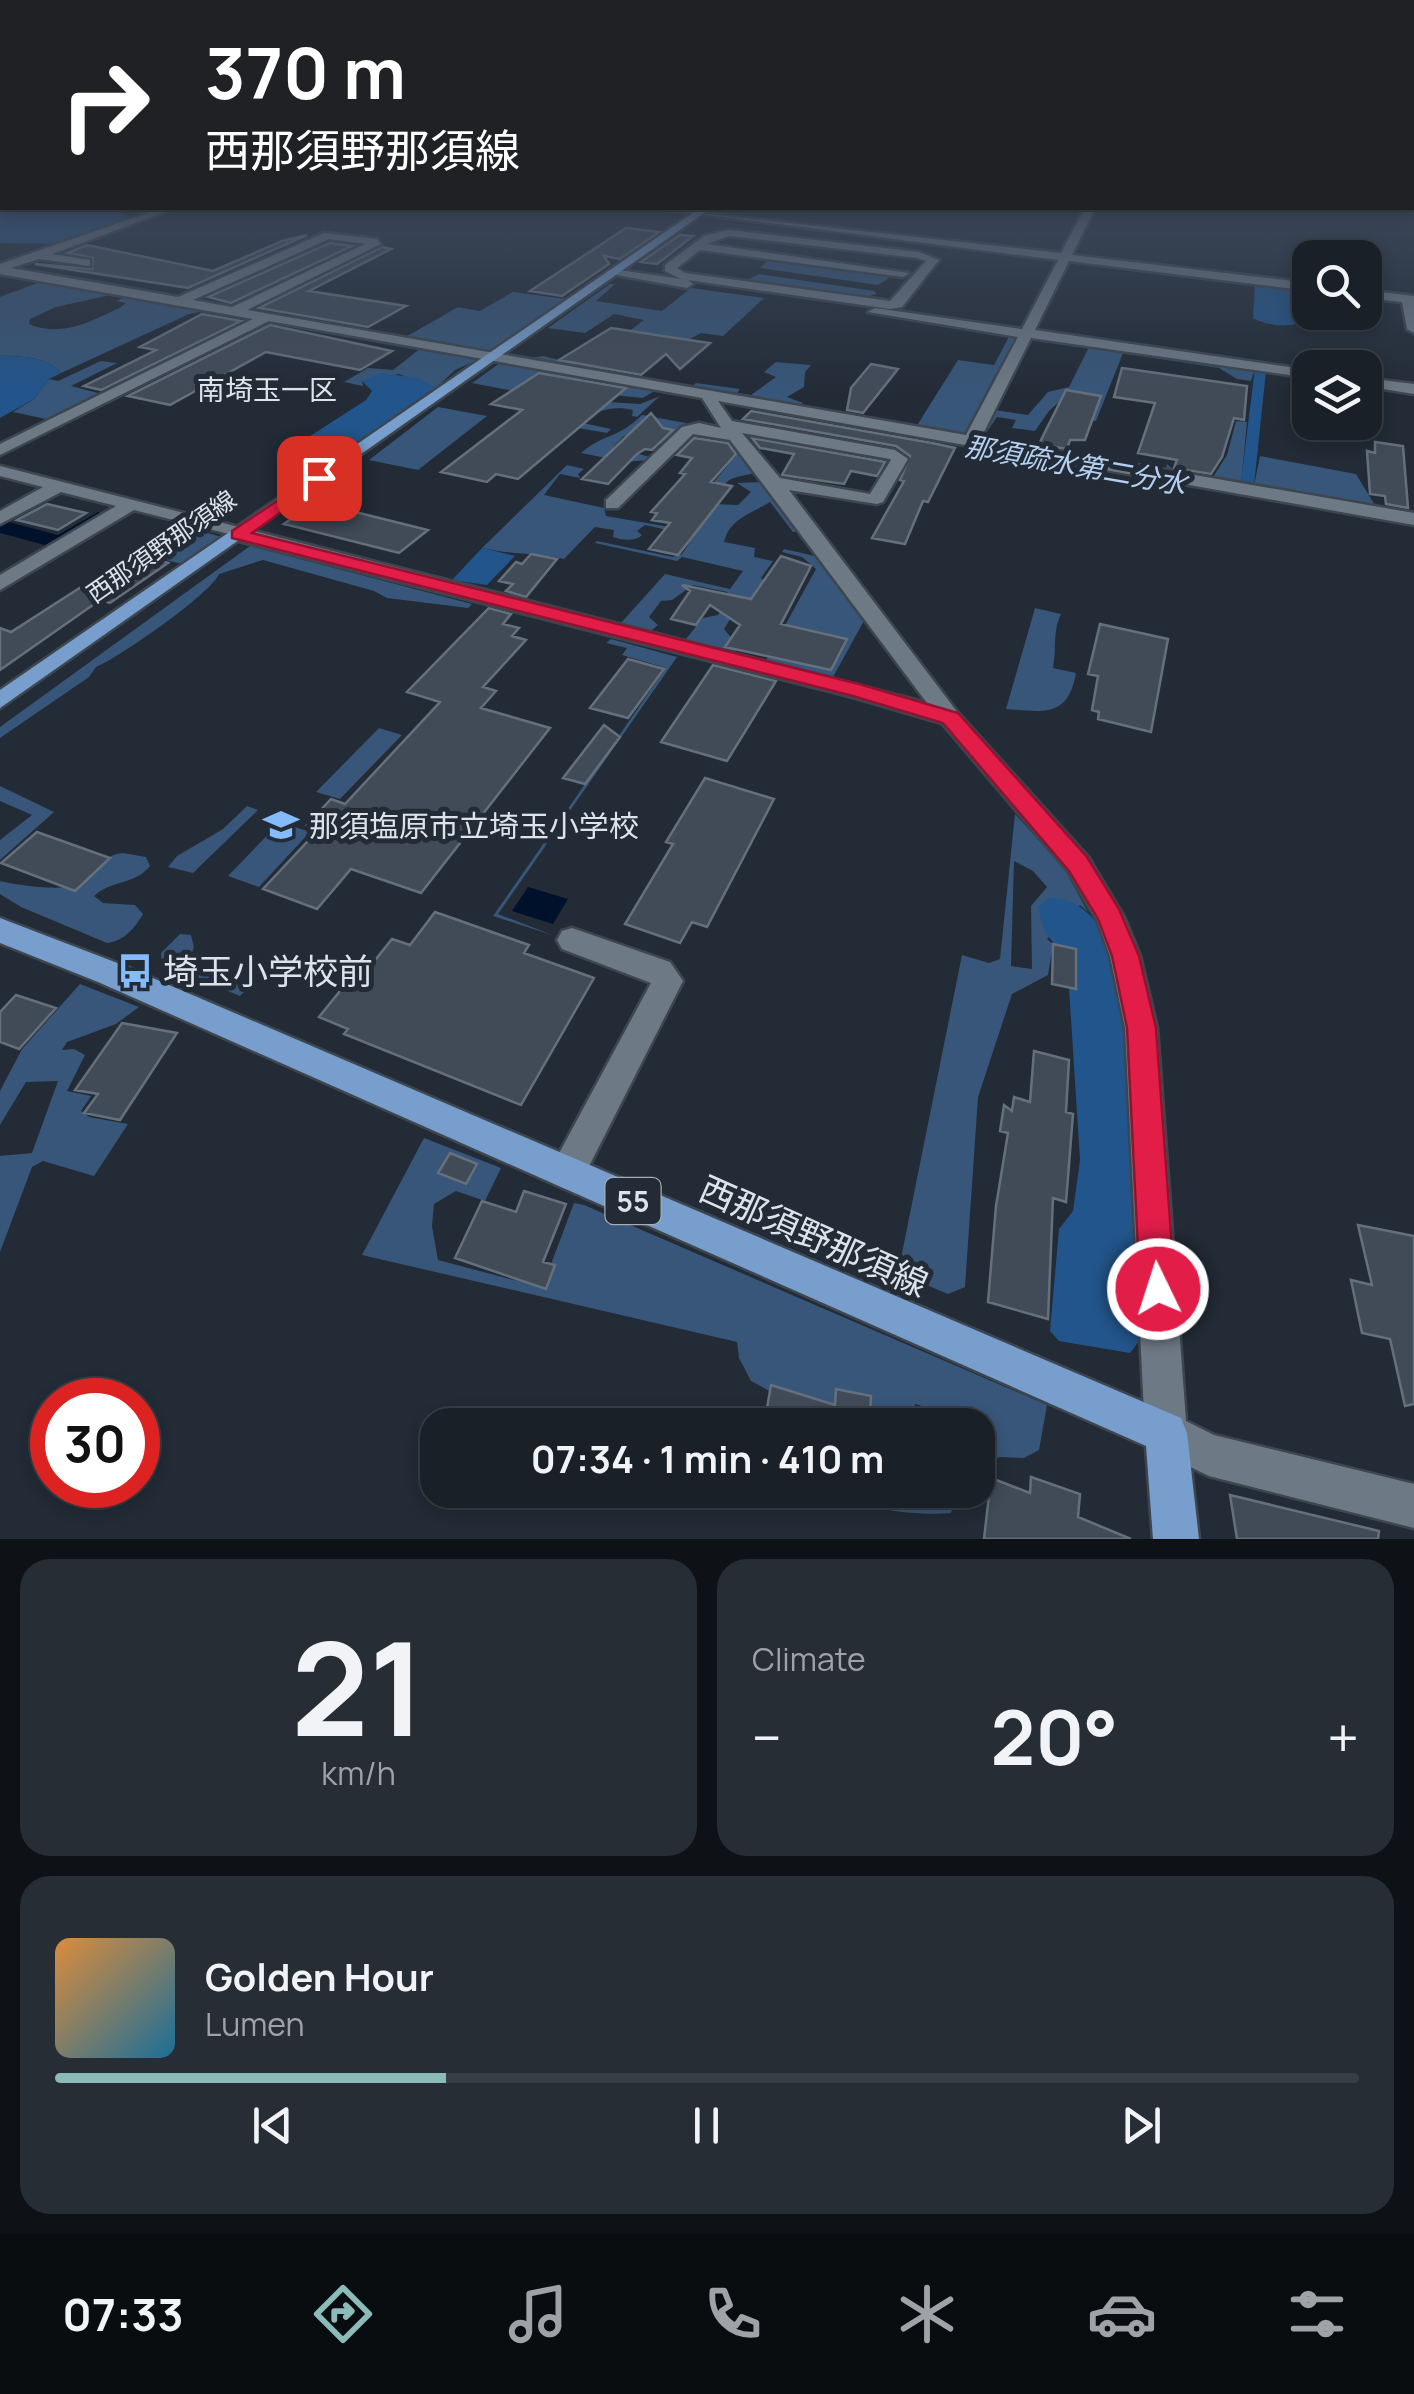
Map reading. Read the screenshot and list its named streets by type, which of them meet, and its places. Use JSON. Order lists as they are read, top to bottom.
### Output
{
  "streets": {
    "main road": ["西那須野那須線", "55"]
  },
  "districts": ["南埼玉一区"],
  "water": ["那須疏水第二分水"],
  "places": {
    "school or university": ["那須塩原市立埼玉小学校"],
    "bus stop": ["埼玉小学校前"]
  },
  "page": {
    "turn": ["370 m", "西那須野那須線"],
    "limit": "30",
    "trip": "07:34 · 1 min · 410 m",
    "tile": [
      ["21", "km/h"],
      "Climate"
    ],
    "heat": ["−", "20°", "+"],
    "song": ["Golden Hour", "Lumen"],
    "tabs": "07:33"
  }
}
